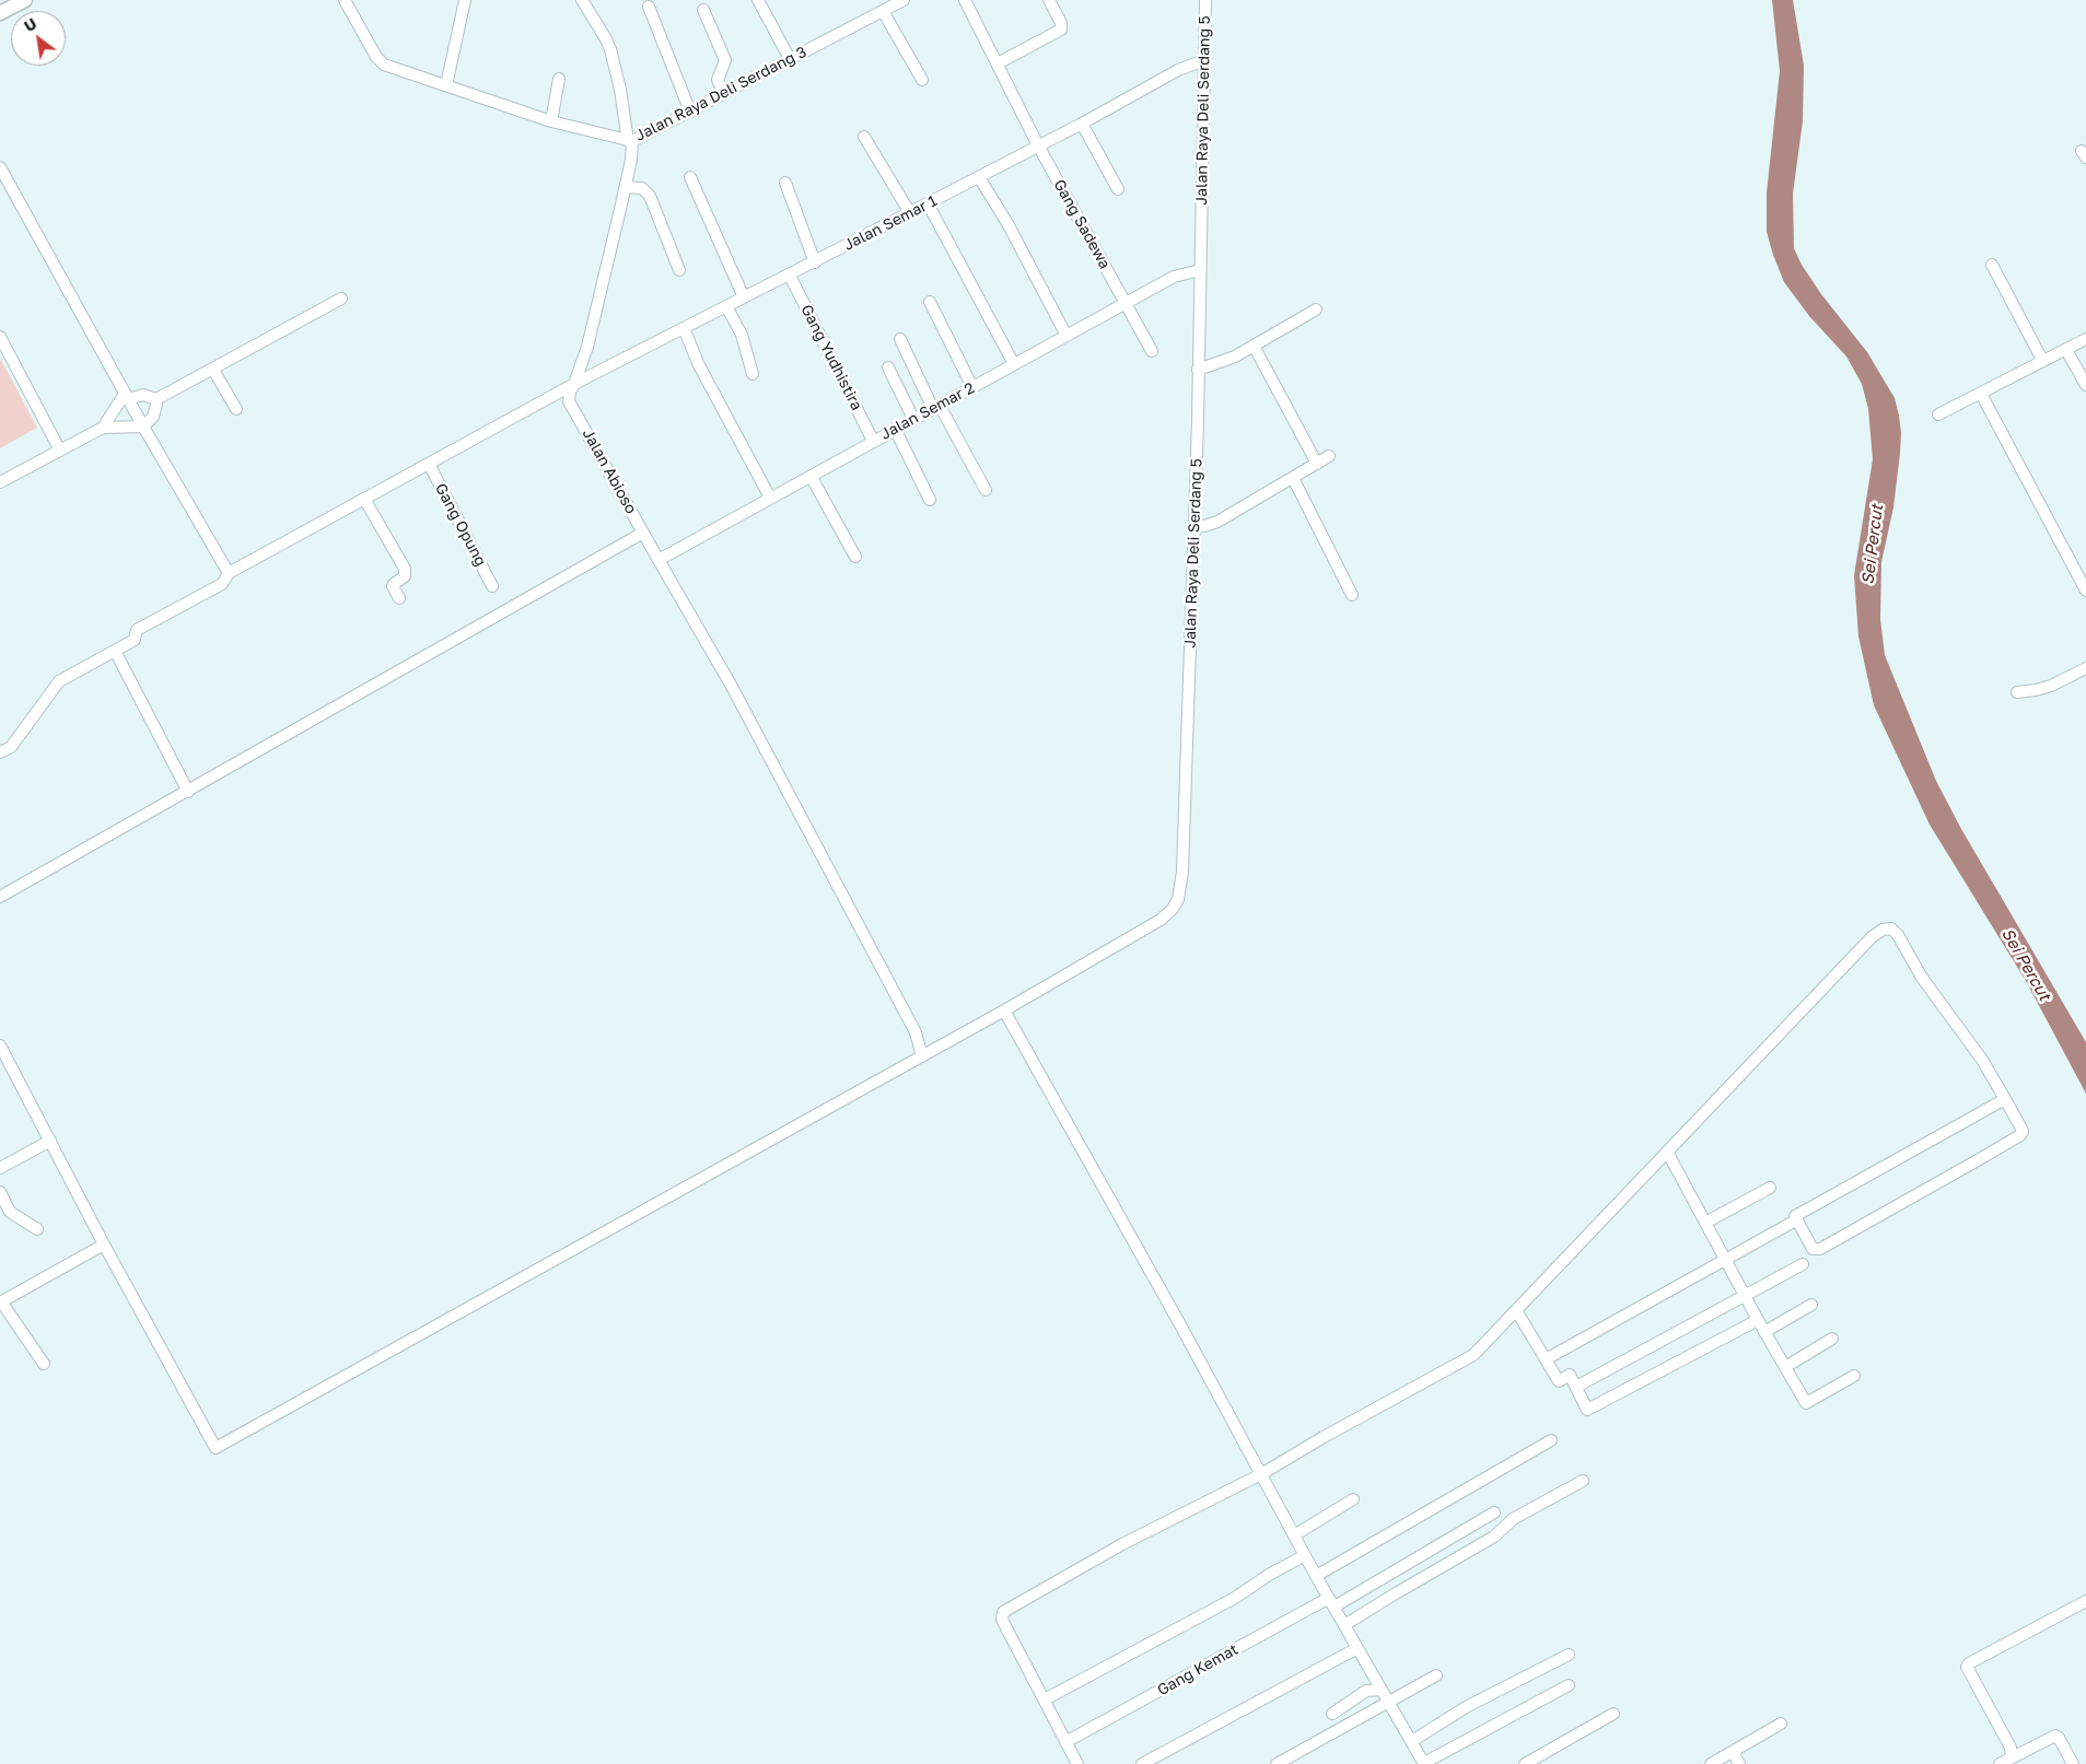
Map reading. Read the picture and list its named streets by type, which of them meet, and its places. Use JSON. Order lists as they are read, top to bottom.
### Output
{
  "streets": {
    "street": [
      "Jalan Raya Deli Serdang 3",
      "Jalan Raya Deli Serdang 5",
      "Jalan Semar 1",
      "Gang Sadewa",
      "Gang Yudhistira",
      "Jalan Semar 2",
      "Jalan Abioso",
      "Gang Opung",
      "Gang Kemat"
    ]
  },
  "crossings": [
    ["Jalan Raya Deli Serdang 3", "Jalan Abioso"],
    ["Jalan Raya Deli Serdang 5", "Jalan Semar 1"],
    ["Jalan Raya Deli Serdang 5", "Jalan Semar 2"],
    ["Jalan Raya Deli Serdang 5", "Jalan Abioso"],
    ["Jalan Semar 1", "Gang Sadewa"],
    ["Jalan Semar 1", "Gang Yudhistira"],
    ["Jalan Semar 1", "Jalan Abioso"],
    ["Jalan Semar 1", "Gang Opung"],
    ["Gang Sadewa", "Jalan Semar 2"],
    ["Gang Yudhistira", "Jalan Semar 2"],
    ["Jalan Semar 2", "Jalan Abioso"]
  ],
  "water": ["Sei Percut"],
  "north": "top left"
}
